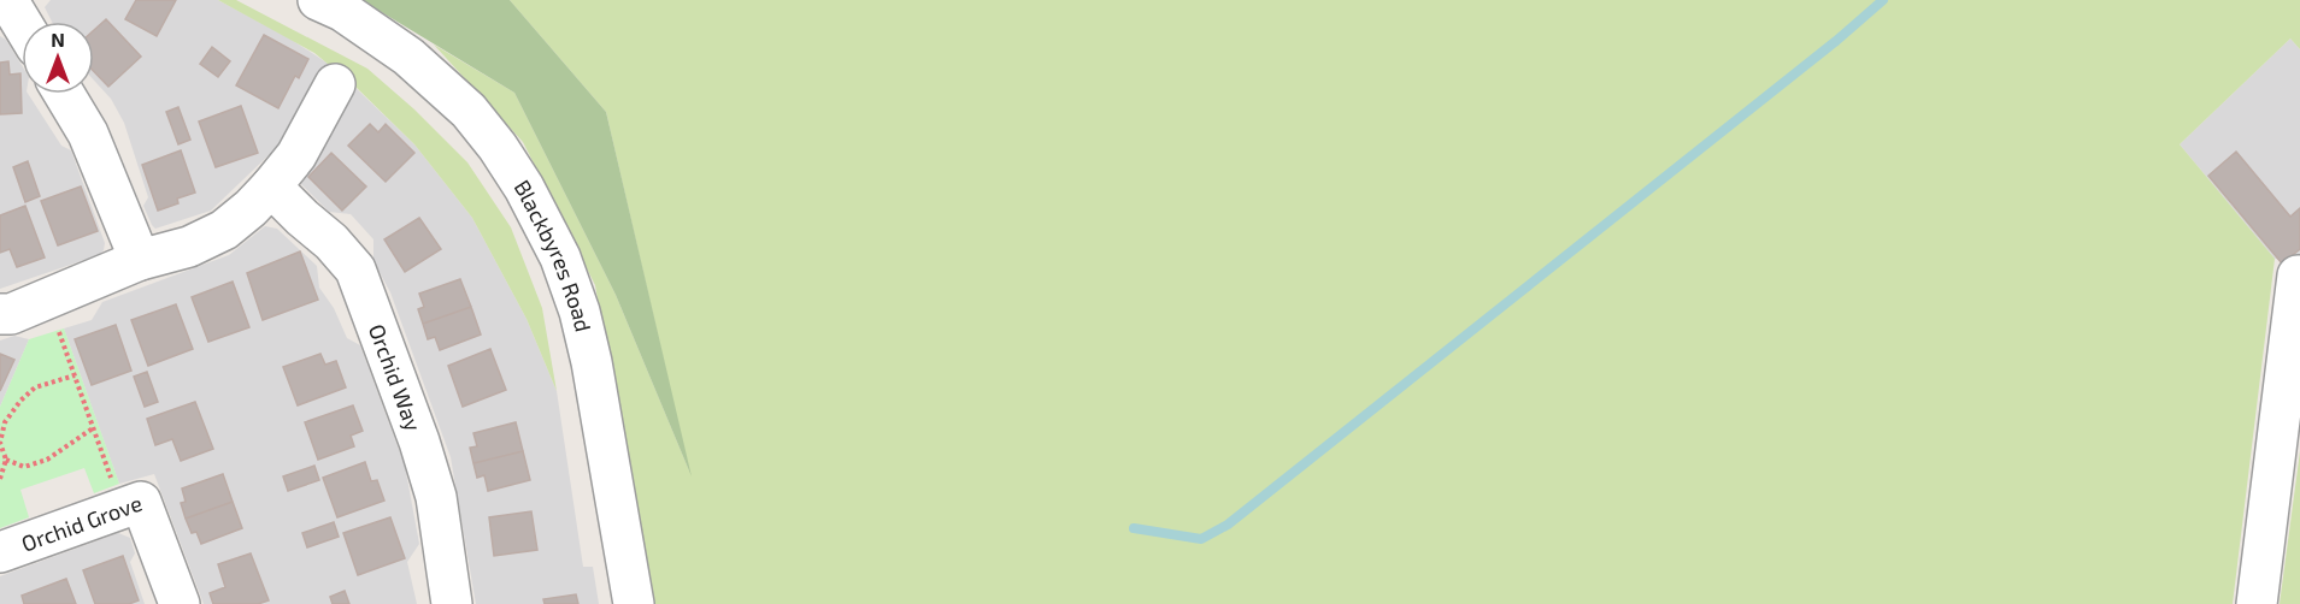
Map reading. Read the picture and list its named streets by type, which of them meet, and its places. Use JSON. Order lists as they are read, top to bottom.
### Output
{
  "streets": {
    "street": ["Blackbyres Road", "Orchid Way", "Orchid Grove"]
  },
  "north": "top"
}
